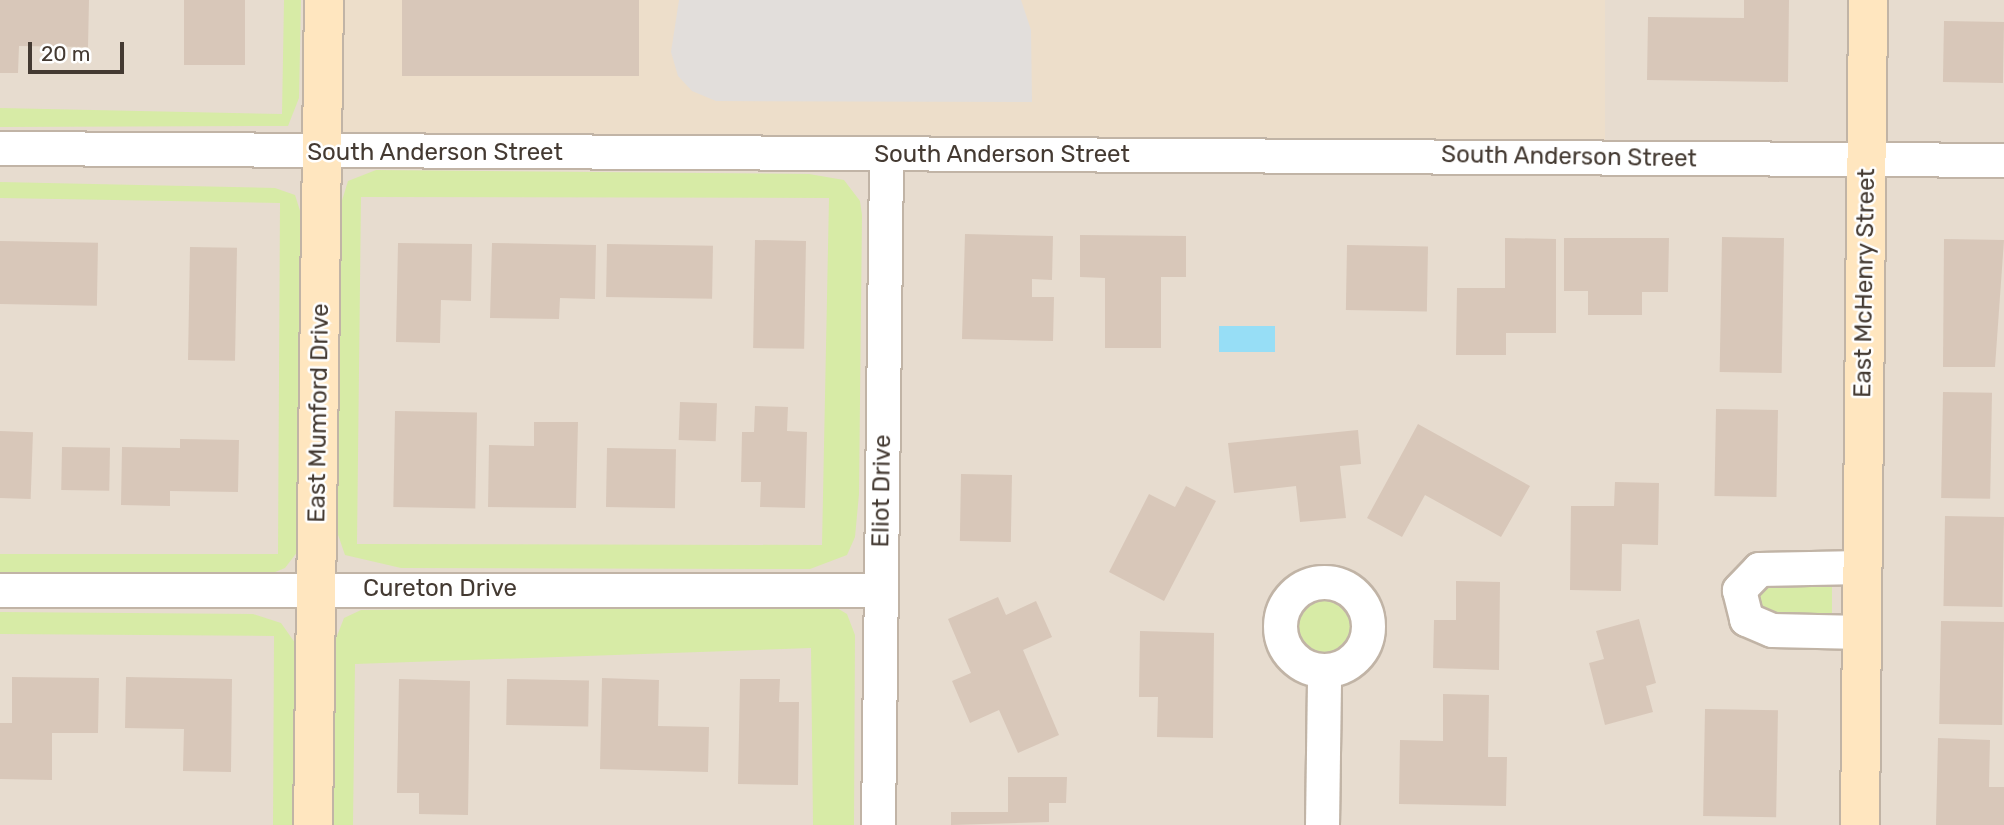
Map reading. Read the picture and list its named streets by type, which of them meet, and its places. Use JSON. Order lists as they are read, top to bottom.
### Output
{
  "streets": {
    "street": [
      "South Anderson Street",
      "East McHenry Street",
      "East Mumford Drive",
      "Eliot Drive",
      "Cureton Drive"
    ]
  },
  "crossings": [
    ["South Anderson Street", "East McHenry Street"],
    ["South Anderson Street", "East Mumford Drive"],
    ["South Anderson Street", "Eliot Drive"],
    ["East Mumford Drive", "Cureton Drive"],
    ["Eliot Drive", "Cureton Drive"]
  ],
  "scale_bar": "20 m"
}
